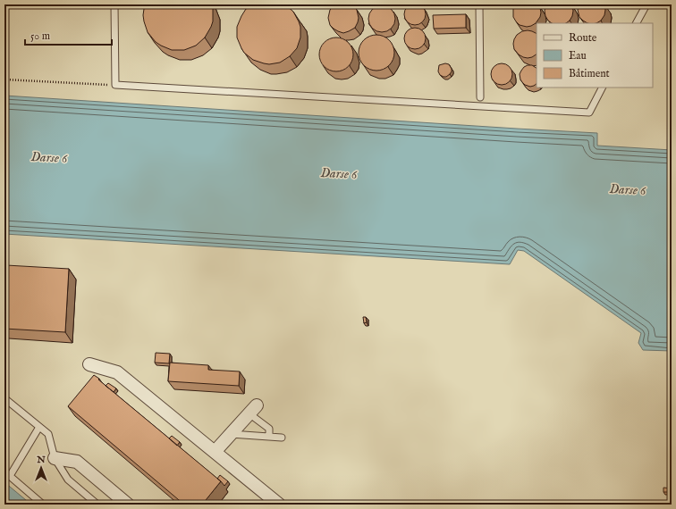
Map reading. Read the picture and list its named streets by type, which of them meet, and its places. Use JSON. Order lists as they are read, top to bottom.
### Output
{
  "water": ["Darse 6"],
  "legend": ["Route", "Eau", "Bâtiment"],
  "scale_bar": "50 m",
  "north": "top"
}
